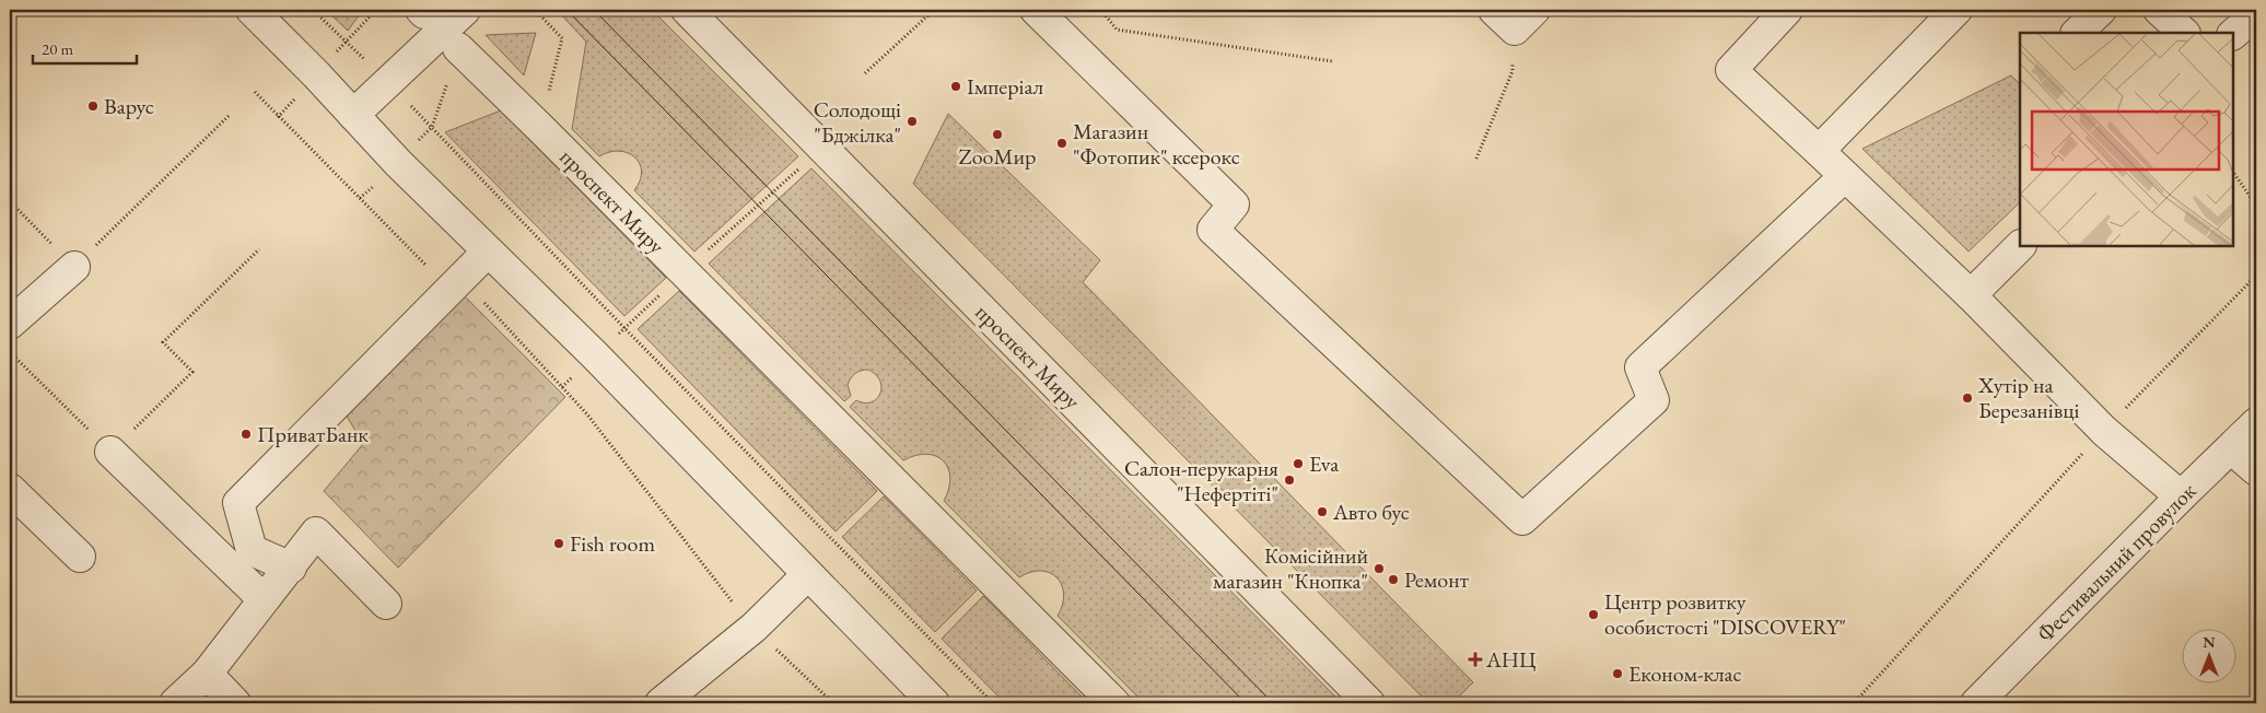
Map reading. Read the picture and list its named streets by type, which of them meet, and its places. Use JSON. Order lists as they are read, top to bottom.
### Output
{
  "streets": {
    "street": ["проспект Миру", "Фестивальний провулок"]
  },
  "places": {
    "other": [
      "Імперіал",
      "Варус",
      "Солодощі \"Бджілка\"",
      "ZooМир",
      "Магазин \"Фотопик\" ксерокс",
      "Хутір на Березанівці",
      "ПриватБанк",
      "Eva",
      "Салон-перукарня \"Нефертіті\"",
      "Авто бус",
      "Fish room",
      "Комісійний магазин \"Кнопка\"",
      "Ремонт",
      "Центр розвитку особистості \"DISCOVERY\"",
      "Економ-клас"
    ],
    "health": ["АНЦ"]
  },
  "scale_bar": "20 m",
  "north": "top"
}
